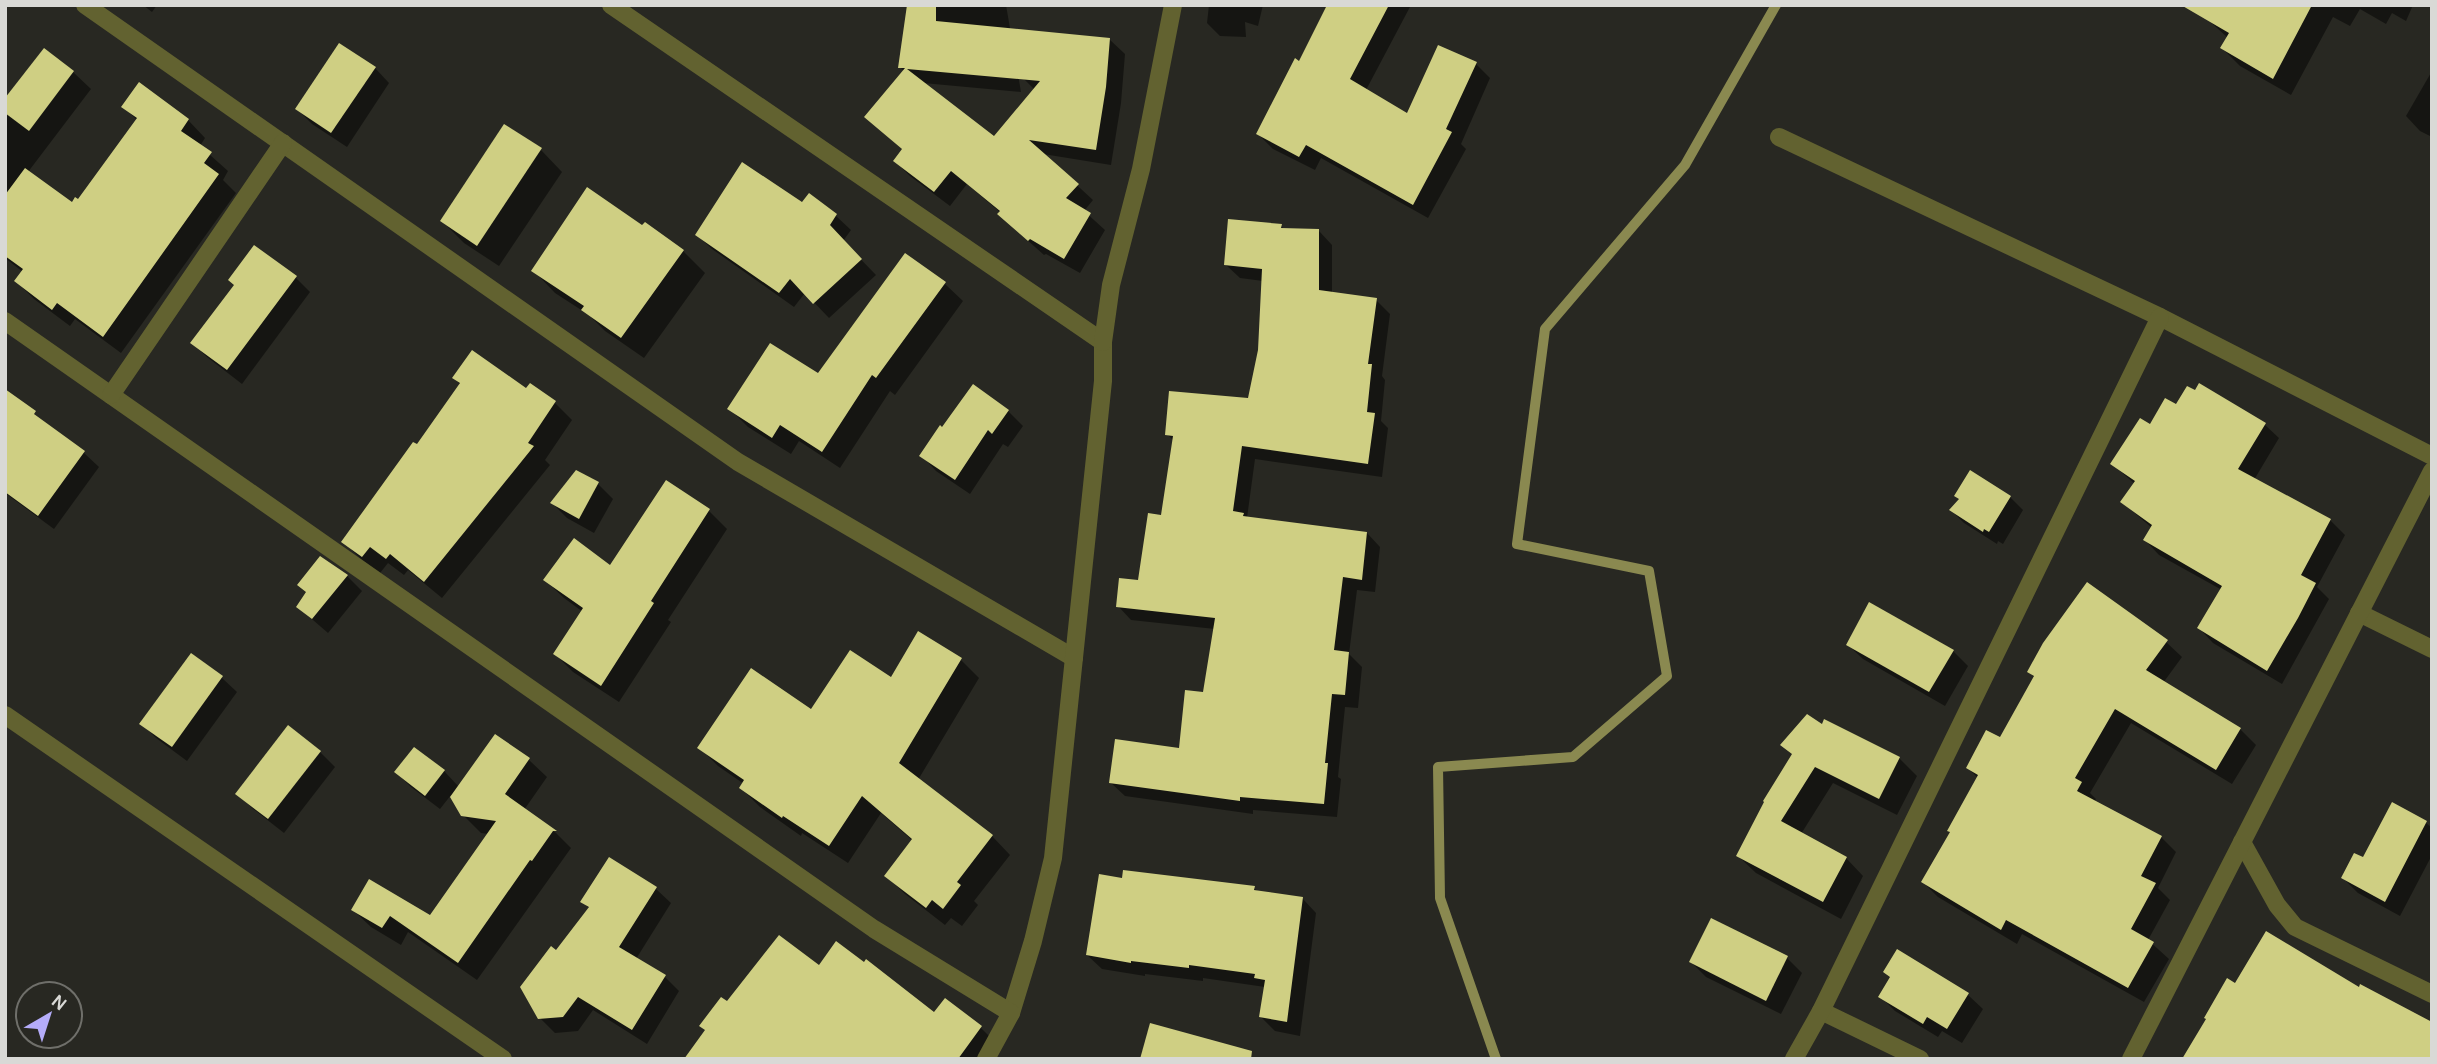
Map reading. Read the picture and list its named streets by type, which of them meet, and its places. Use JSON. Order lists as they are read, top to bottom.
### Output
{
  "north": "top right"
}
